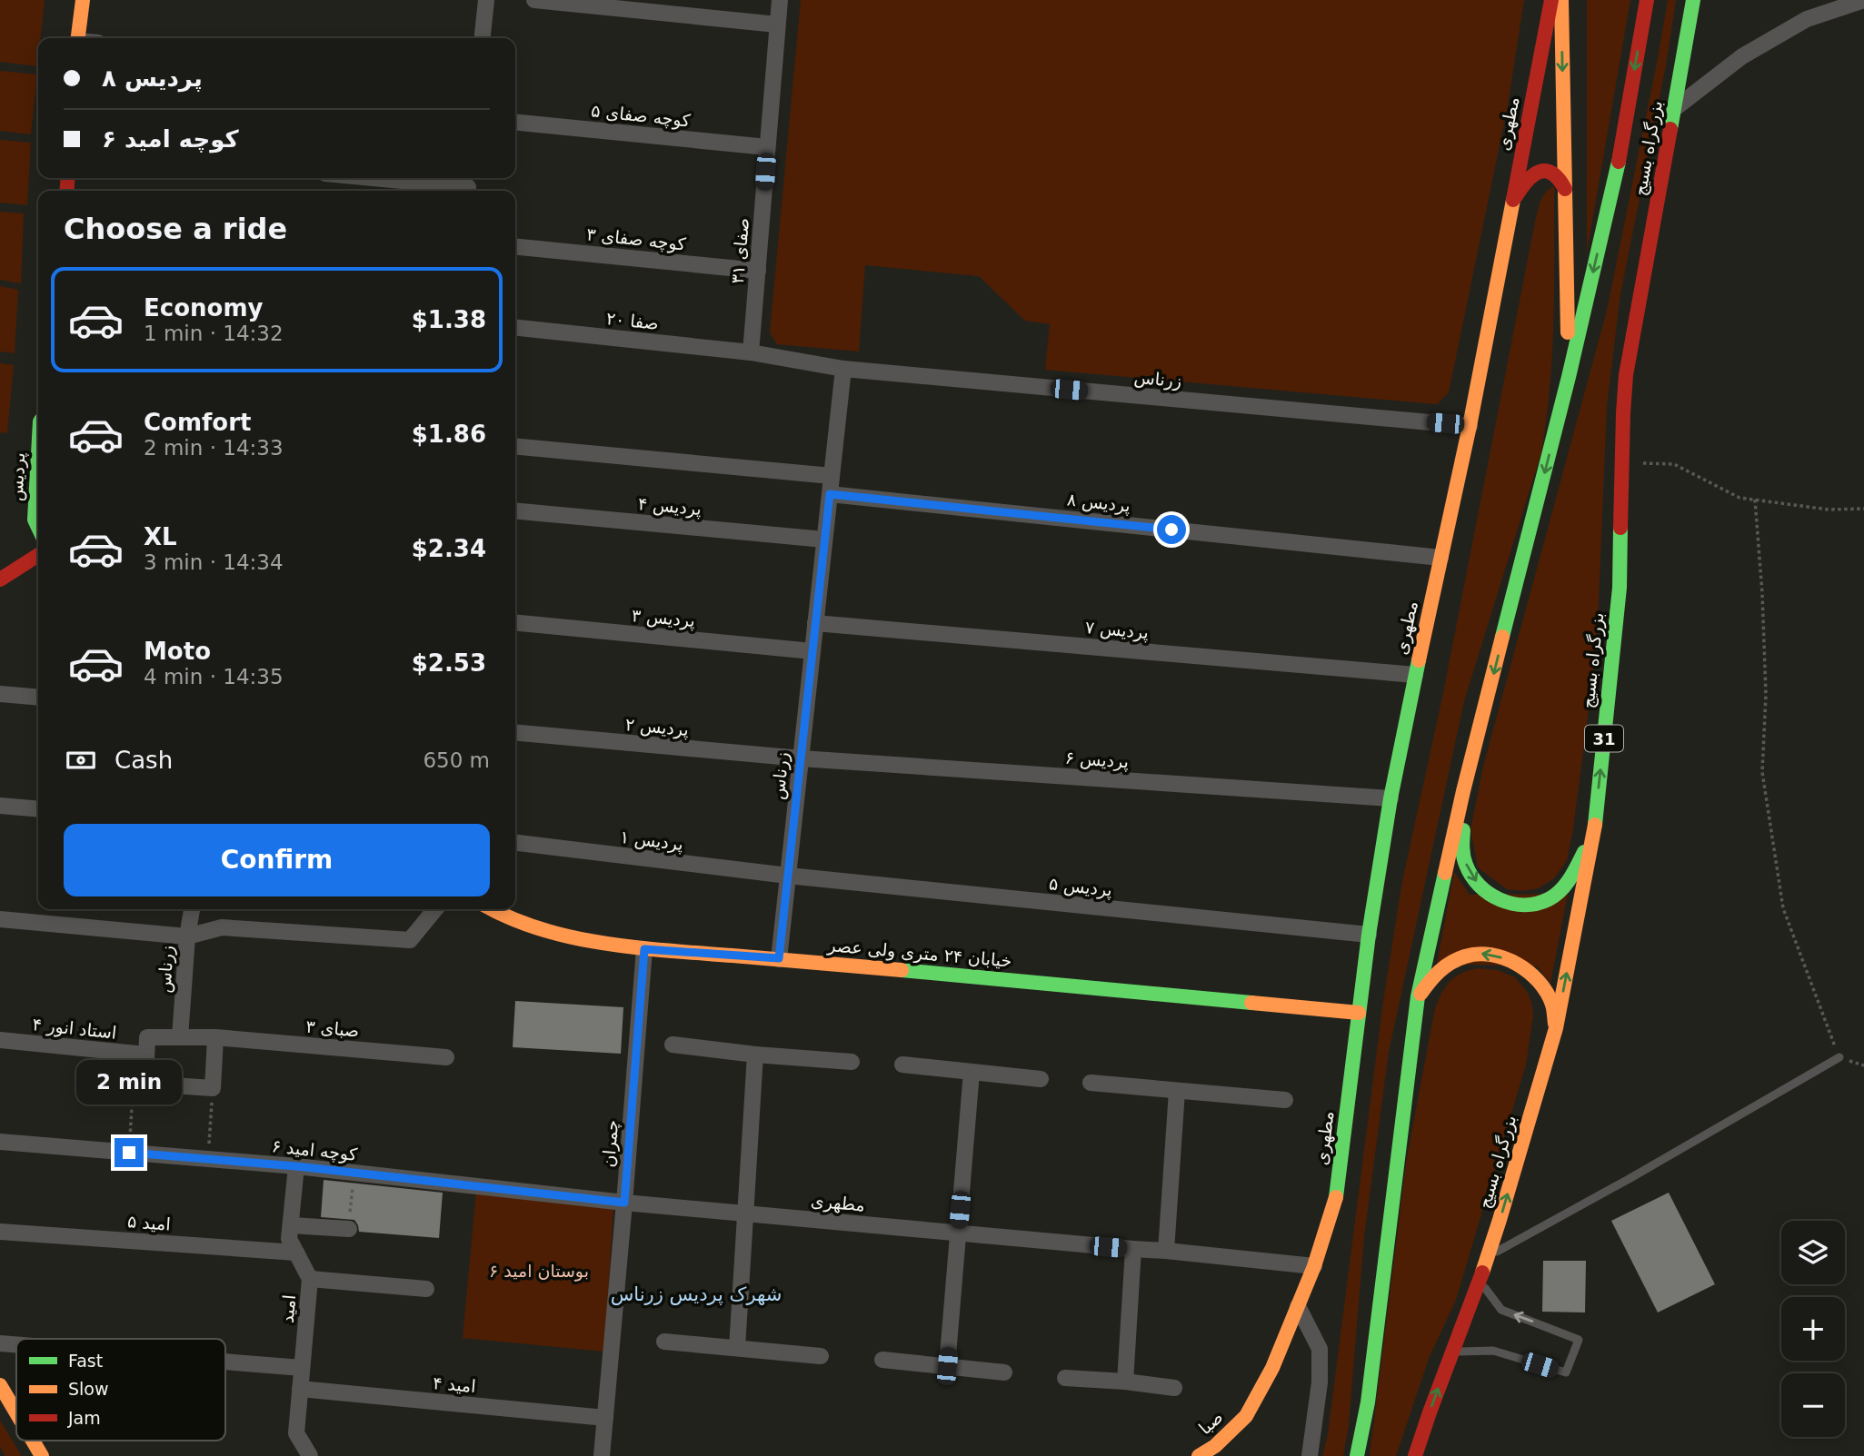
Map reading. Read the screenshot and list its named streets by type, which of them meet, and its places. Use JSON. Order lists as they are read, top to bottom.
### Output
{
  "streets": {
    "main road": [
      "مطهری",
      "بزرگراه بسیج",
      "پردیس",
      "31",
      "خیابان ۲۴ متری ولی عصر",
      "صبا"
    ],
    "street": [
      "کوچه صفای ۵",
      "کوچه صفای ۳",
      "صفای ۳۱",
      "صفا ۲۰",
      "زرناس",
      "پردیس ۸",
      "پردیس ۴",
      "پردیس ۳",
      "پردیس ۷",
      "پردیس ۲",
      "پردیس ۶",
      "پردیس ۱",
      "پردیس ۵",
      "استاد انور ۴",
      "صبای ۳",
      "چمران",
      "کوچه امید ۶",
      "امید ۵",
      "امید",
      "امید ۴"
    ]
  },
  "crossings": [
    ["کوچه صفای ۵", "صفای ۳۱"],
    ["مطهری", "زرناس"],
    ["مطهری", "پردیس ۸"],
    ["مطهری", "پردیس ۷"],
    ["مطهری", "پردیس ۶"],
    ["مطهری", "پردیس ۵"],
    ["مطهری", "خیابان ۲۴ متری ولی عصر"],
    ["مطهری", "چمران"],
    ["مطهری", "کوچه امید ۶"],
    ["مطهری", "صبا"],
    ["کوچه صفای ۳", "صفای ۳۱"],
    ["صفای ۳۱", "صفا ۲۰"],
    ["صفای ۳۱", "زرناس"],
    ["صفا ۲۰", "زرناس"],
    ["زرناس", "پردیس ۸"],
    ["زرناس", "پردیس ۴"],
    ["زرناس", "پردیس ۳"],
    ["زرناس", "پردیس ۷"],
    ["زرناس", "پردیس ۲"],
    ["زرناس", "پردیس ۶"],
    ["زرناس", "پردیس ۱"],
    ["زرناس", "پردیس ۵"],
    ["زرناس", "خیابان ۲۴ متری ولی عصر"],
    ["پردیس ۲", "پردیس ۶"],
    ["پردیس ۱", "پردیس ۵"],
    ["خیابان ۲۴ متری ولی عصر", "چمران"],
    ["چمران", "کوچه امید ۶"],
    ["چمران", "امید ۴"],
    ["کوچه امید ۶", "امید"],
    ["امید ۵", "امید"],
    ["امید", "امید ۴"]
  ],
  "districts": ["شهرک پردیس زرناس"],
  "parks": ["بوستان امید ۶"],
  "legend": ["Fast", "Slow", "Jam"],
  "page": {
    "banner": ["پردیس ۸", "کوچه امید ۶"],
    "heading": "Choose a ride",
    "list": [
      {
        "name": "Economy",
        "note": "1 min · 14:32",
        "value": "$1.38"
      },
      {
        "name": "Comfort",
        "note": "2 min · 14:33",
        "value": "$1.86"
      },
      {
        "name": "XL",
        "note": "3 min · 14:34",
        "value": "$2.34"
      },
      {
        "name": "Moto",
        "note": "4 min · 14:35",
        "value": "$2.53"
      }
    ],
    "pay": ["Cash", "650 m"],
    "buttons": "Confirm",
    "bubble": "2 min",
    "map_buttons": ["+", "−"]
  }
}
